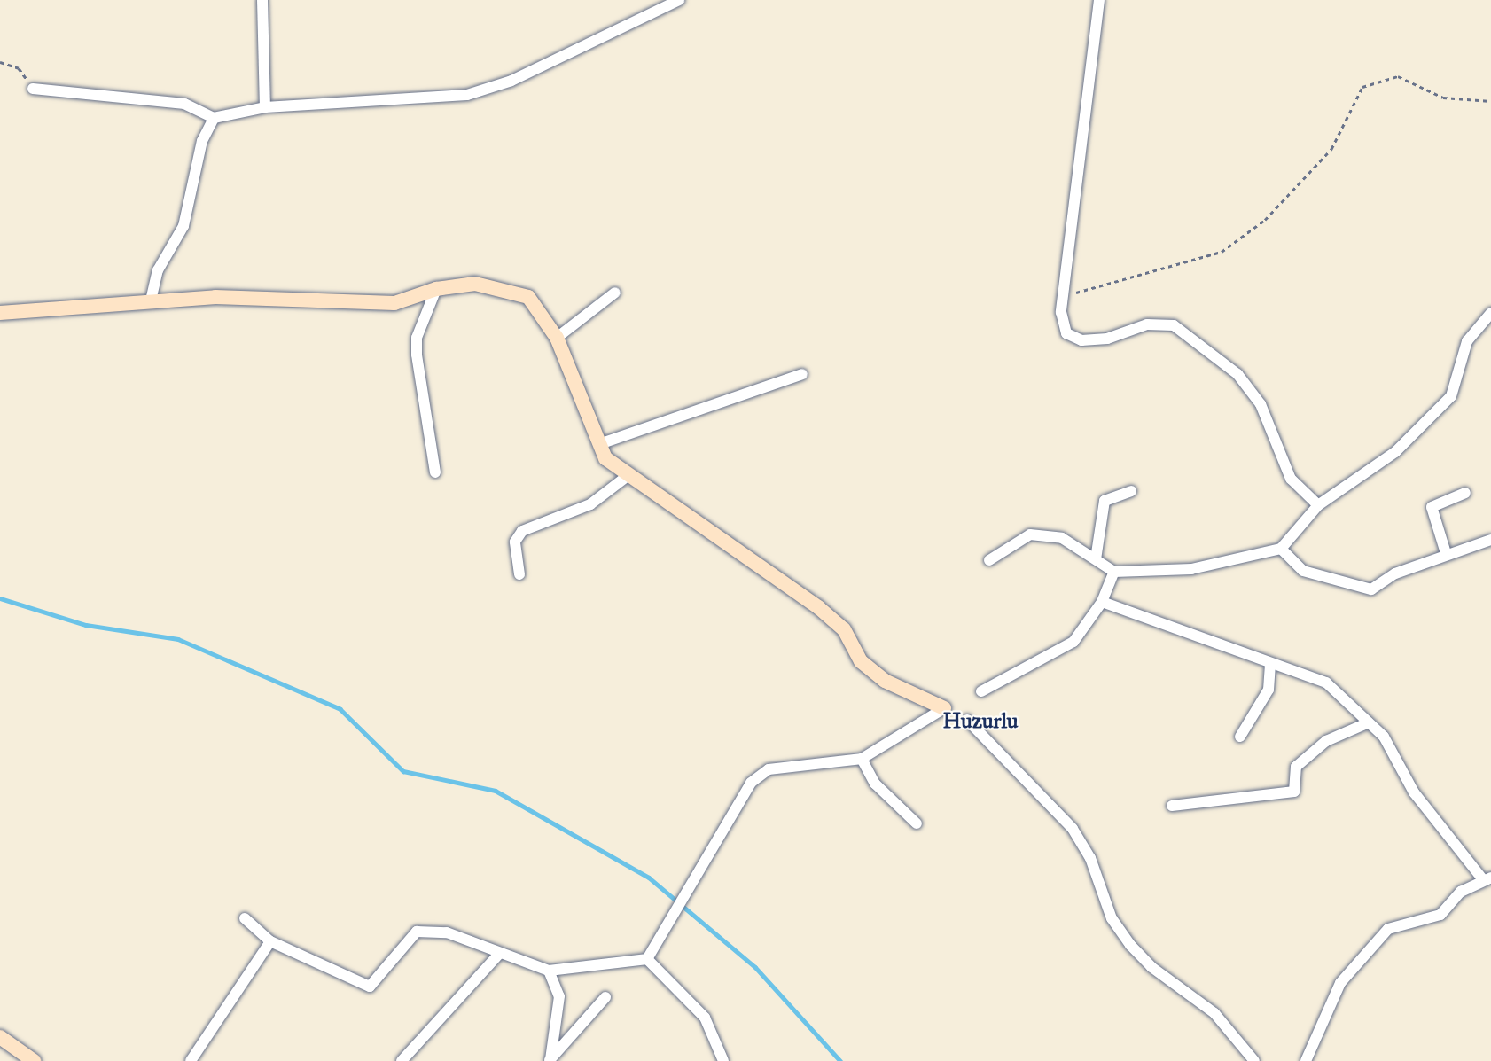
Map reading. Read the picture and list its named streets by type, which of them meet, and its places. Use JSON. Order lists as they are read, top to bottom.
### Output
{
  "districts": ["Huzurlu"]
}
